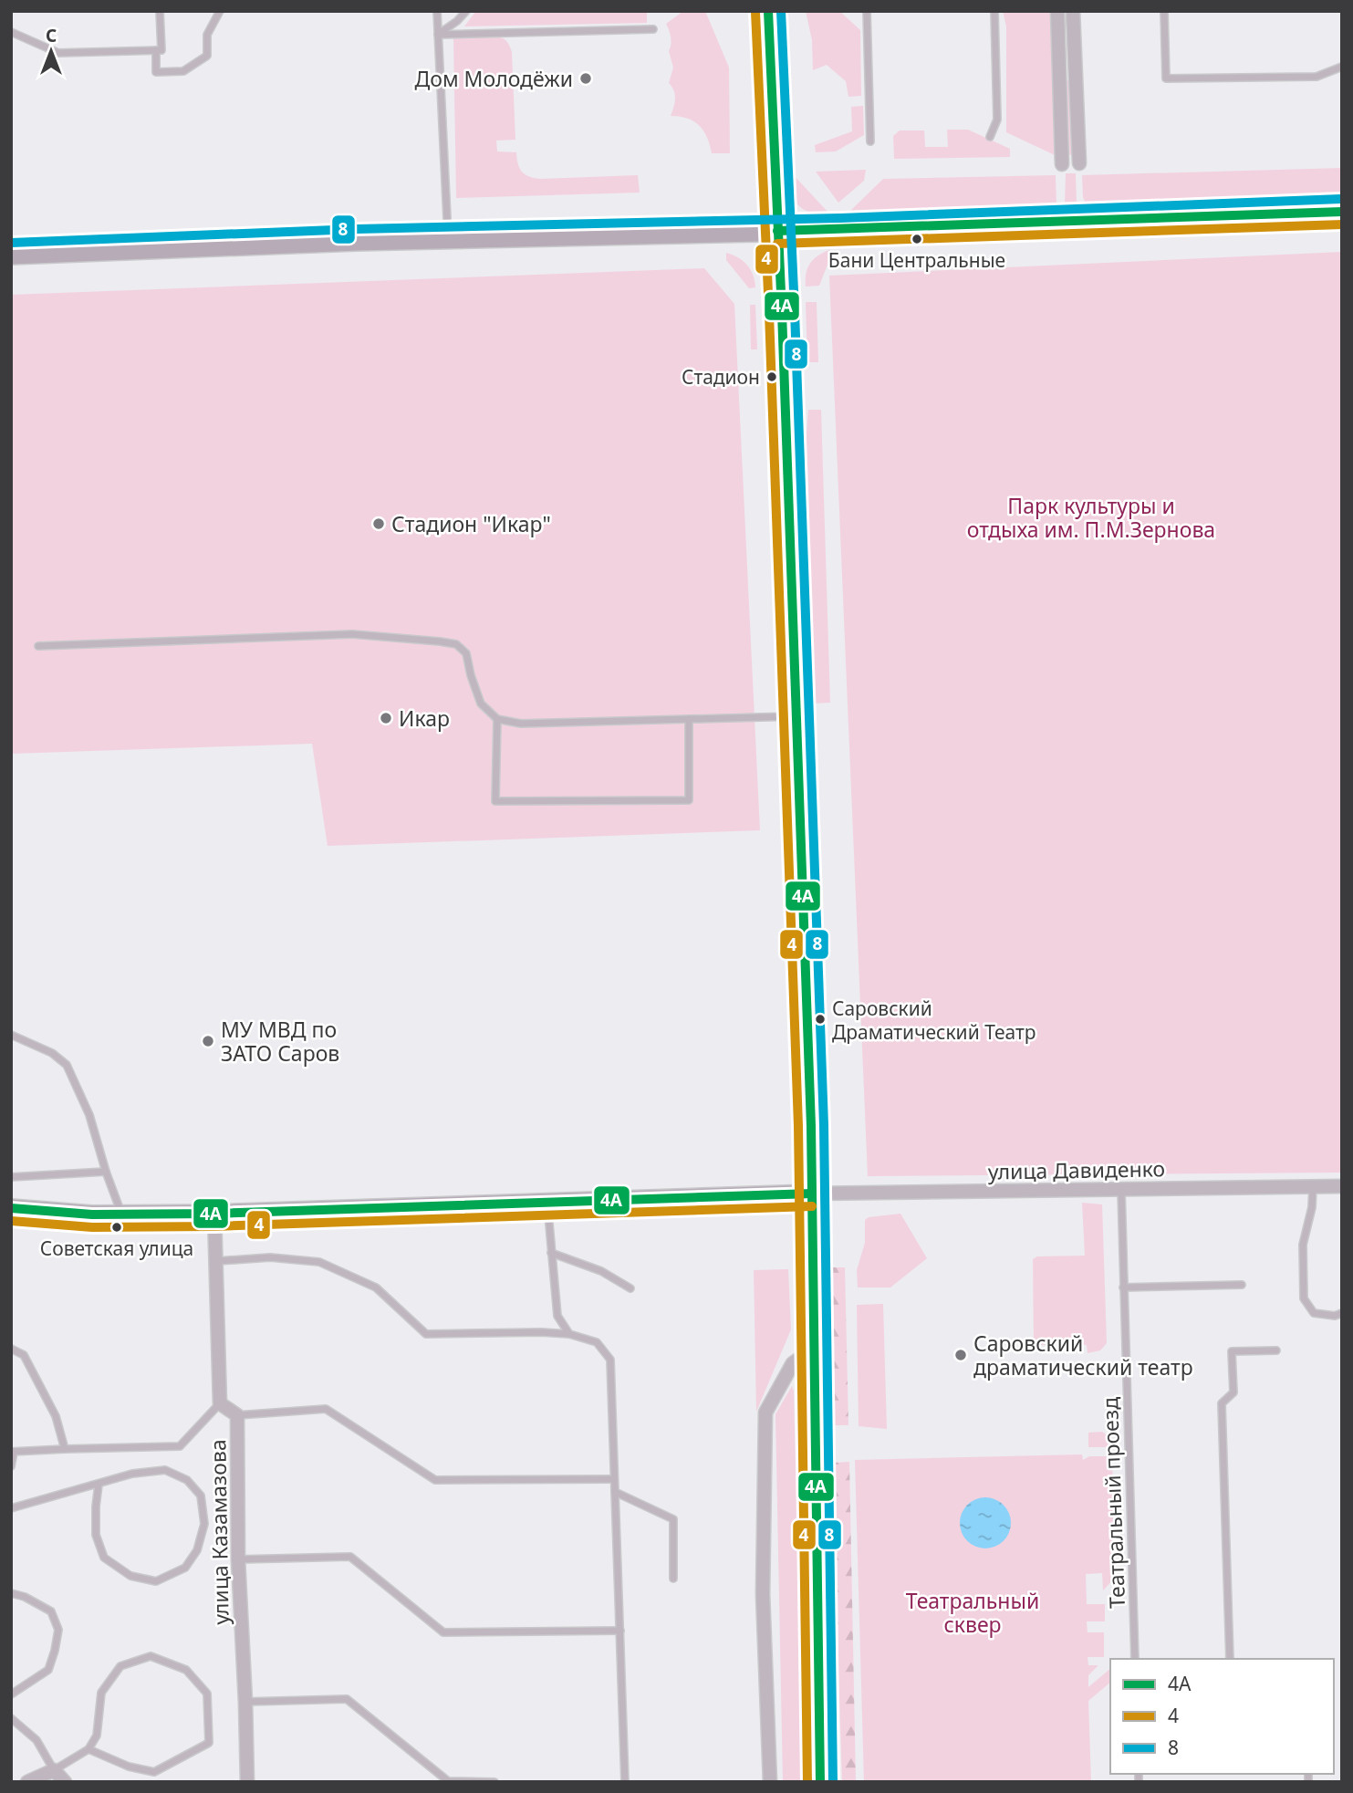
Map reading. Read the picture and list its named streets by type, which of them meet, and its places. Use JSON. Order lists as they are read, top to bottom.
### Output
{
  "streets": {
    "street": ["улица Давиденко", "улица Казамазова"],
    "lane": ["Театральный проезд"]
  },
  "crossings": [
    ["улица Давиденко", "Театральный проезд"]
  ],
  "parks": ["Парк культуры и отдыха им. П.М.Зернова", "Театральный сквер"],
  "places": [
    "Дом Молодёжи",
    "Бани Центральные",
    "Стадион",
    "Стадион \"Икар\"",
    "Икар",
    "Саровский Драматический Театр",
    "МУ МВД по ЗАТО Саров",
    "Советская улица",
    "Саровский драматический театр"
  ],
  "lines": ["transit line 4А", "transit line 8", "transit line 4"],
  "legend": ["4А", "4", "8"],
  "north": "top"
}
